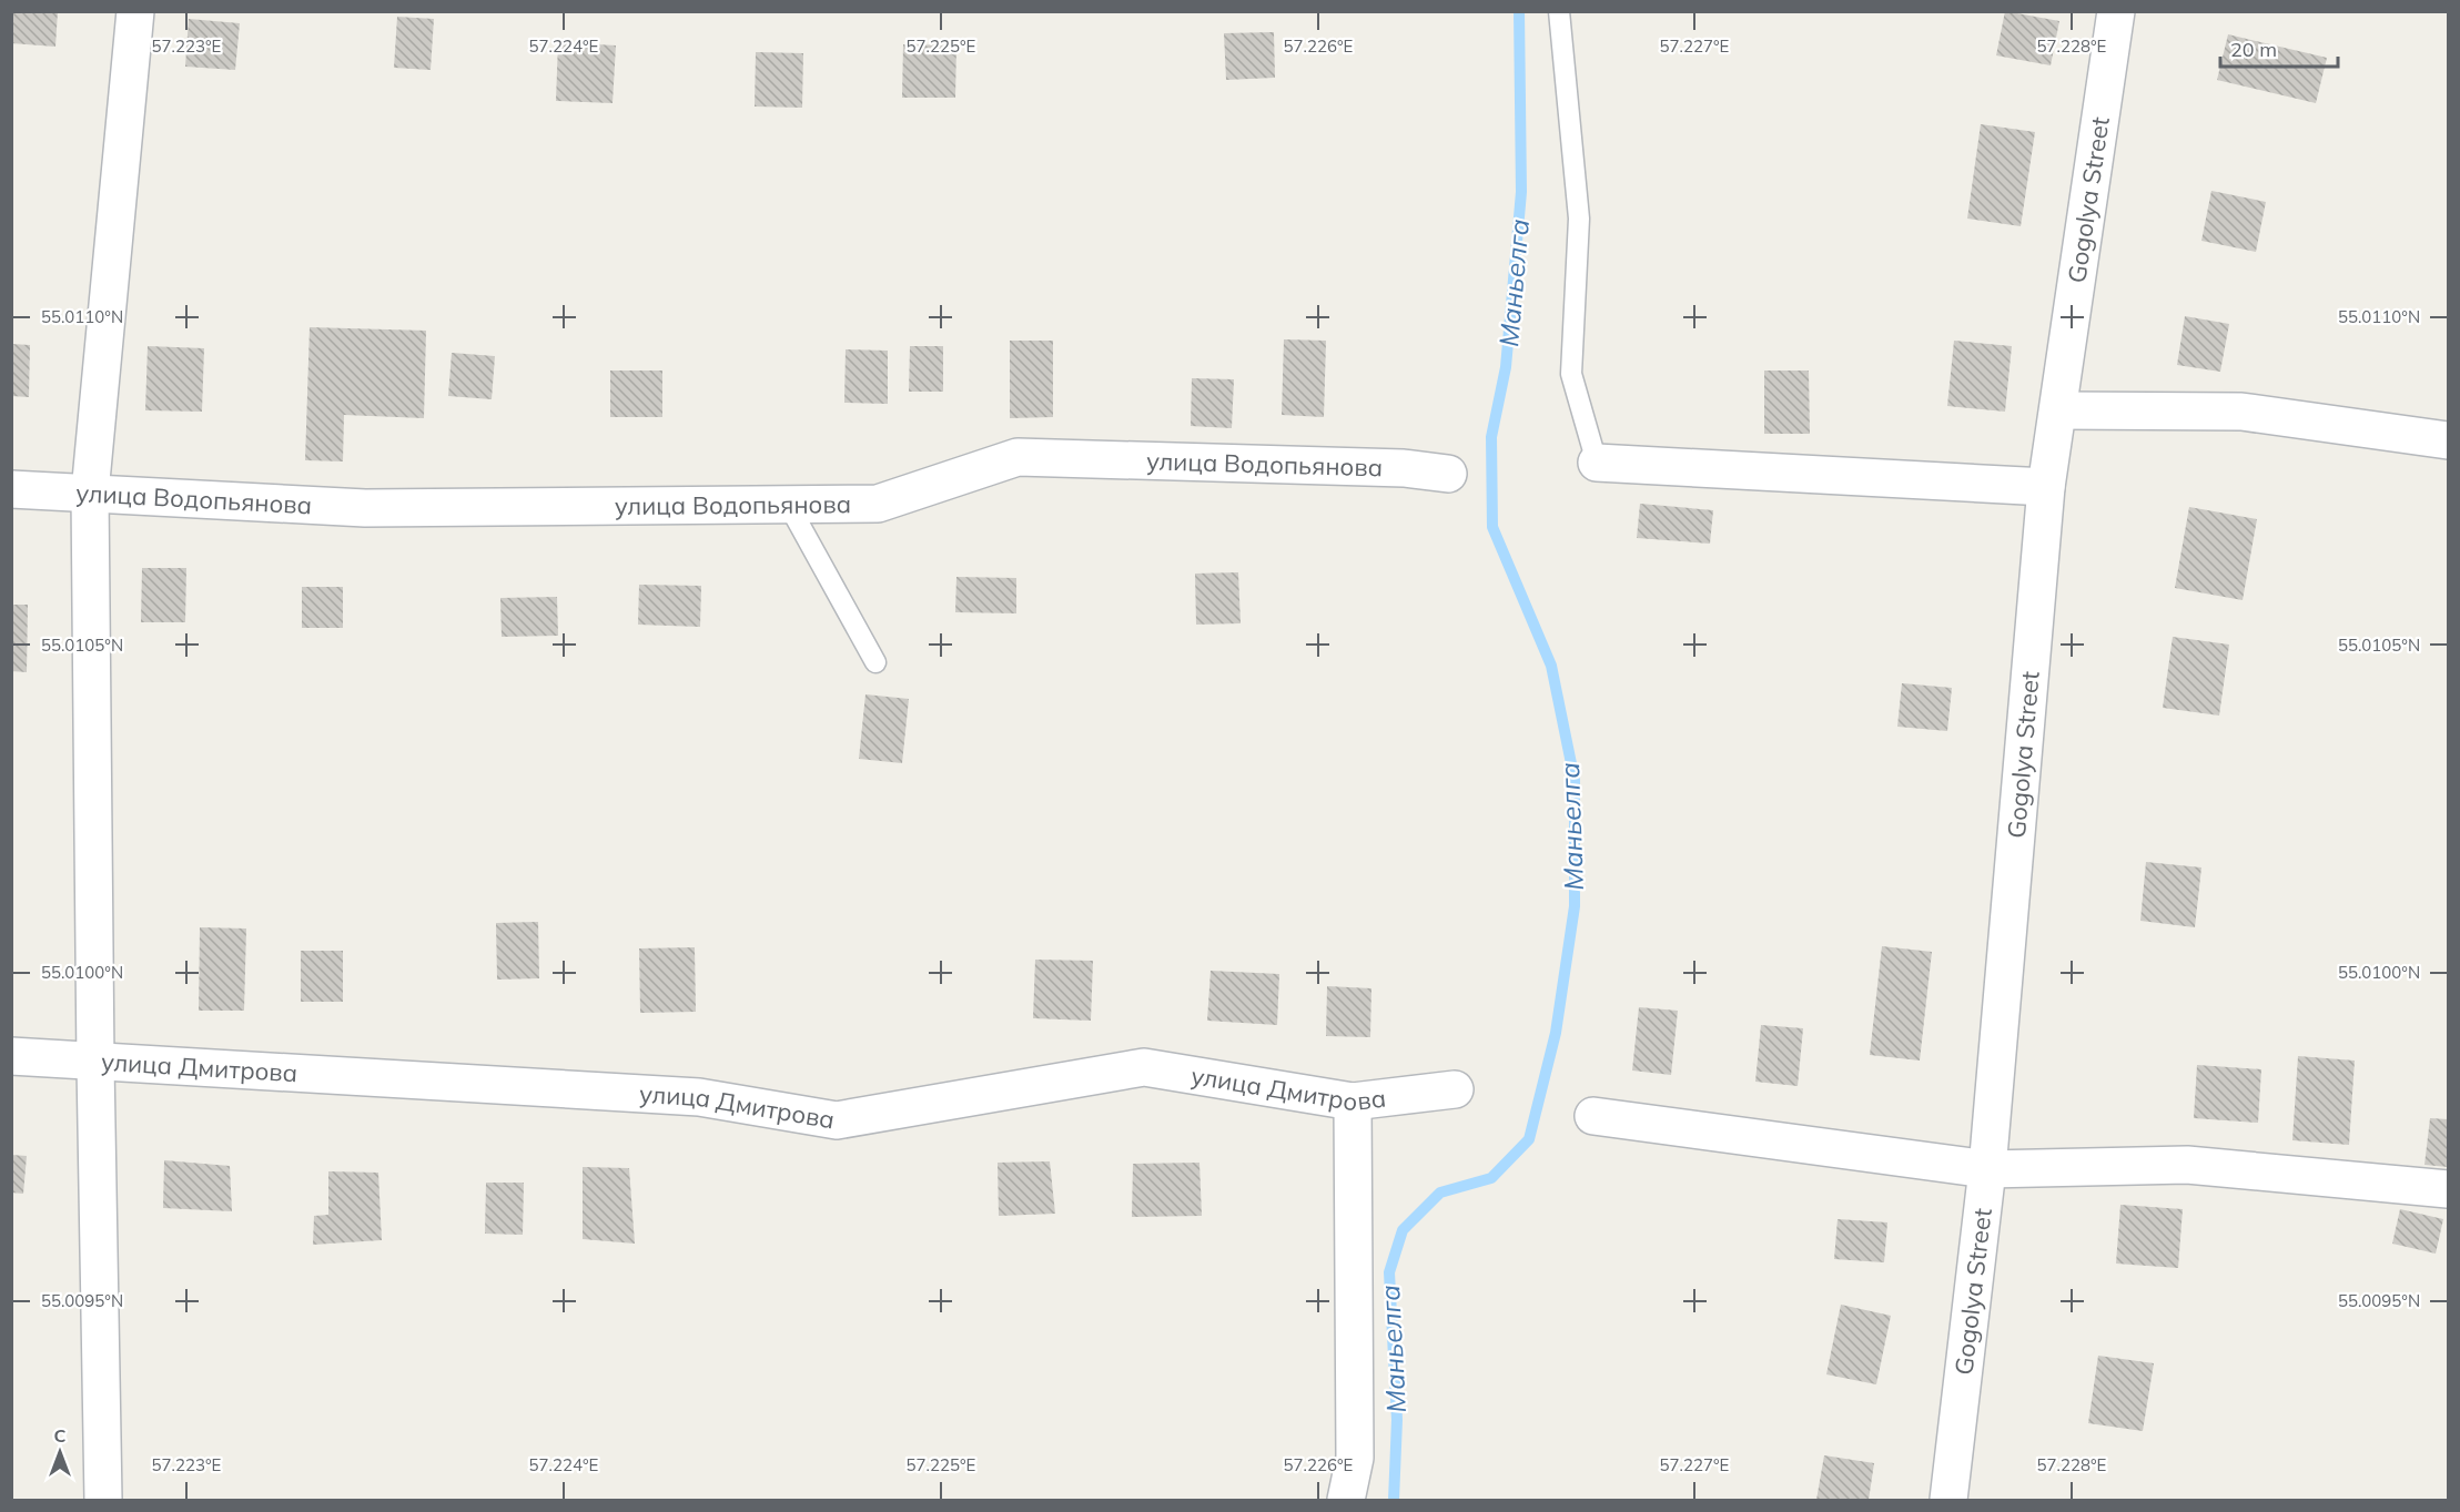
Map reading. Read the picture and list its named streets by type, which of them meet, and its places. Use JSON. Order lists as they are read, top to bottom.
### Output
{
  "streets": {
    "street": ["Gogolya Street", "улица Водопьянова", "улица Дмитрова"]
  },
  "water": ["Маньелга"],
  "scale_bar": "20 m",
  "north": "top",
  "coordinates": [
    "57.223°E",
    "57.224°E",
    "57.225°E",
    "57.226°E",
    "57.227°E",
    "57.228°E",
    "55.0110°N",
    "55.0105°N",
    "55.0100°N",
    "55.0095°N"
  ]
}
